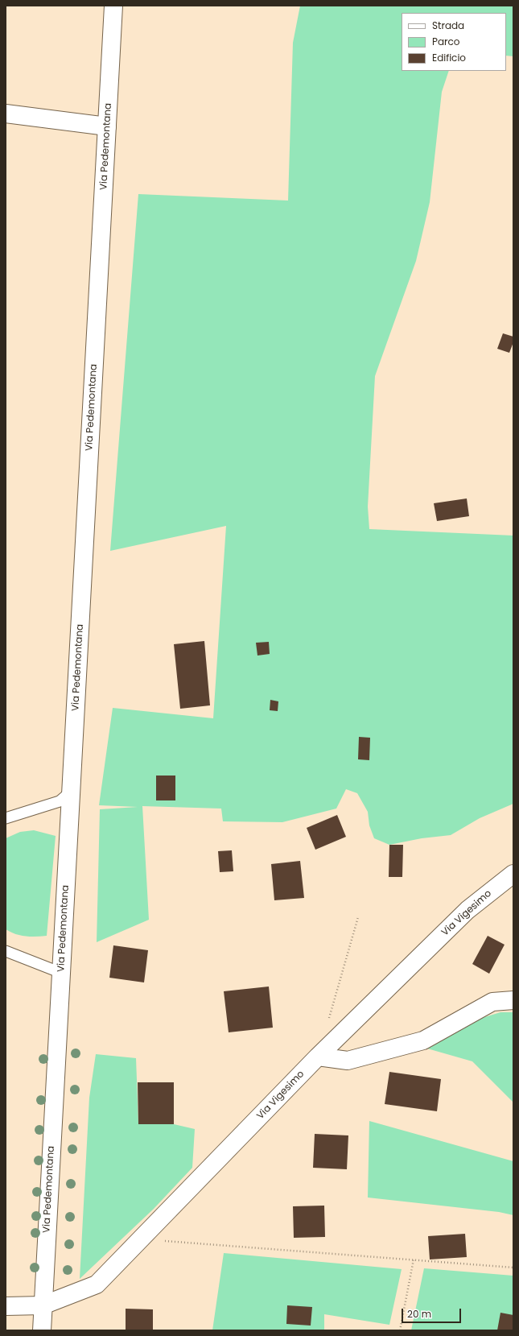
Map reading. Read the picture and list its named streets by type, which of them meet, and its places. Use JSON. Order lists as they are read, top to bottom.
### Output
{
  "streets": {
    "street": ["Via Pedemontana", "Via Vigesimo"]
  },
  "crossings": [
    ["Via Pedemontana", "Via Vigesimo"]
  ],
  "legend": ["Strada", "Parco", "Edificio"],
  "scale_bar": "20 m"
}
